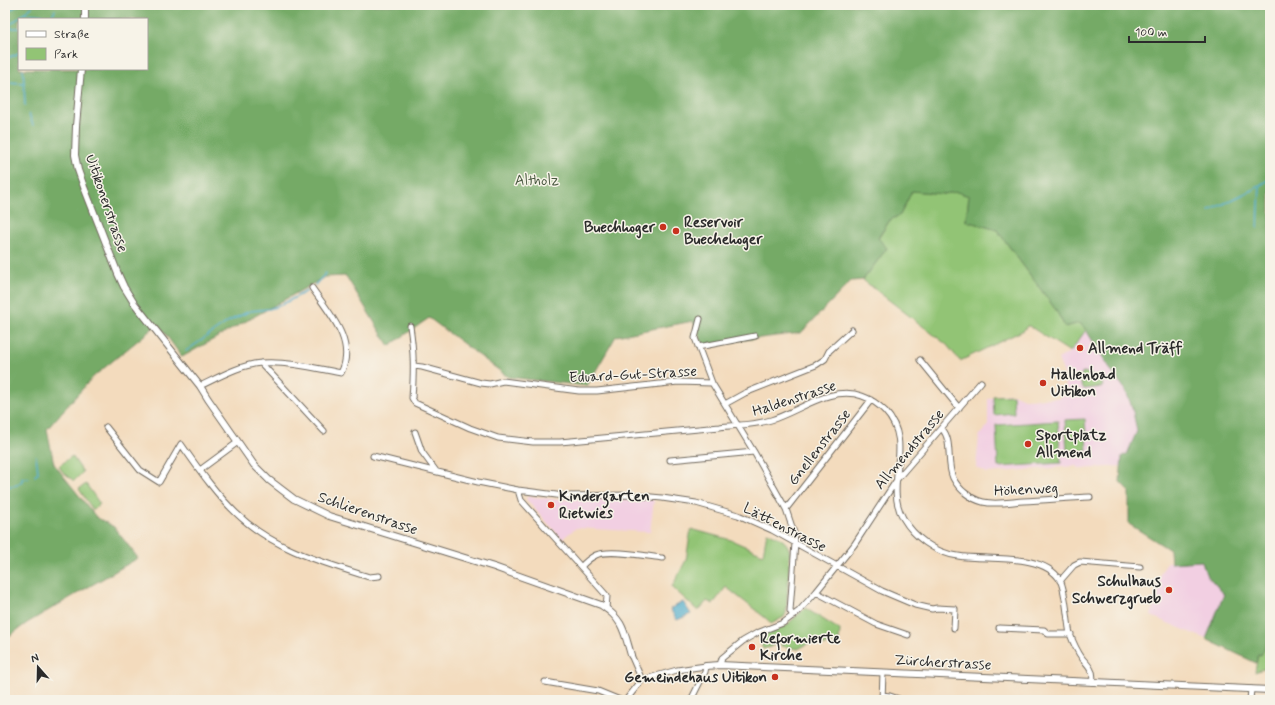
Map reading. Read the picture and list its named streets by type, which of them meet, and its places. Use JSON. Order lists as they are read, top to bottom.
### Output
{
  "streets": {
    "street": [
      "Uitikonerstrasse",
      "Eduard-Gut-Strasse",
      "Haldenstrasse",
      "Gnellenstrasse",
      "Allmendstrasse",
      "Höhenweg",
      "Schlierenstrasse",
      "Lättenstrasse",
      "Zürcherstrasse"
    ]
  },
  "crossings": [
    ["Uitikonerstrasse", "Schlierenstrasse"],
    ["Eduard-Gut-Strasse", "Haldenstrasse"],
    ["Haldenstrasse", "Gnellenstrasse"],
    ["Haldenstrasse", "Allmendstrasse"],
    ["Allmendstrasse", "Höhenweg"],
    ["Allmendstrasse", "Lättenstrasse"],
    ["Allmendstrasse", "Zürcherstrasse"],
    ["Schlierenstrasse", "Zürcherstrasse"]
  ],
  "parks": ["Altholz"],
  "places": [
    "Buechhoger",
    "Reservoir Buechehoger",
    "Allmend Träff",
    "Hallenbad Uitikon",
    "Sportplatz Allmend",
    "Kindergarten Rietwies",
    "Schulhaus Schwerzgrueb",
    "Reformierte Kirche",
    "Gemeindehaus Uitikon"
  ],
  "legend": ["Straße", "Park"],
  "scale_bar": "100 m",
  "north": "top"
}
